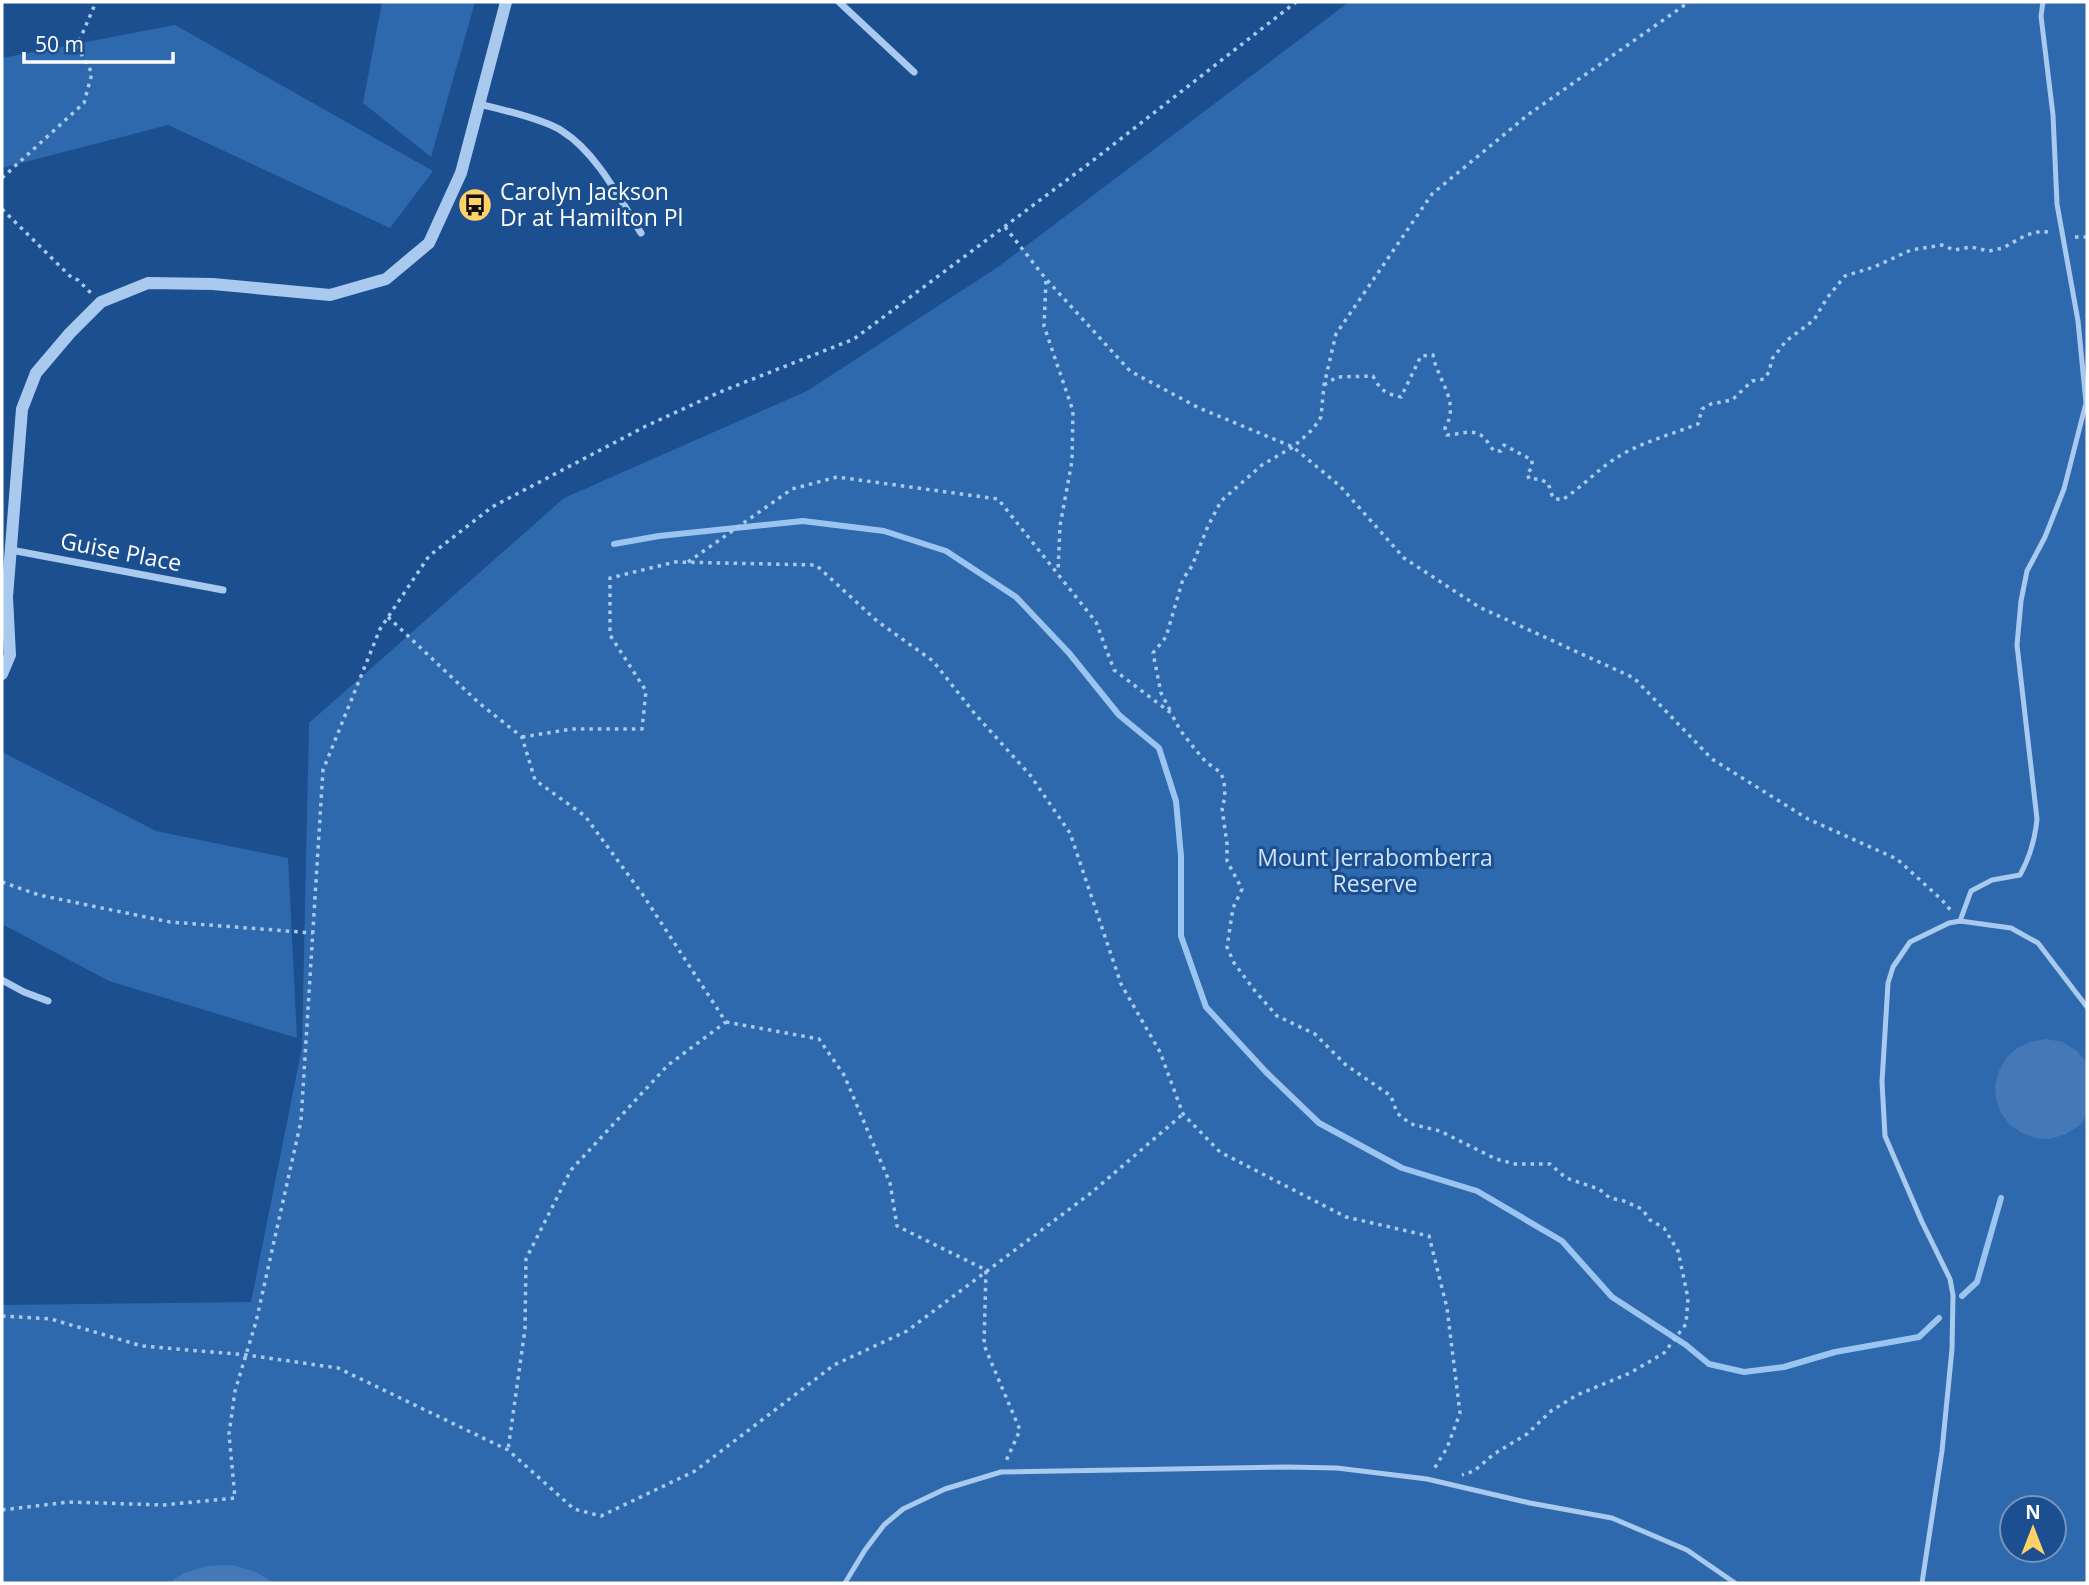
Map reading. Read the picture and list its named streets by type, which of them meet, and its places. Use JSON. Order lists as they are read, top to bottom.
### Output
{
  "streets": {
    "street": ["Guise Place"]
  },
  "parks": ["Mount Jerrabomberra Reserve"],
  "places": {
    "bus stop": ["Carolyn Jackson Dr at Hamilton Pl"]
  },
  "scale_bar": "50 m",
  "north": "top"
}
